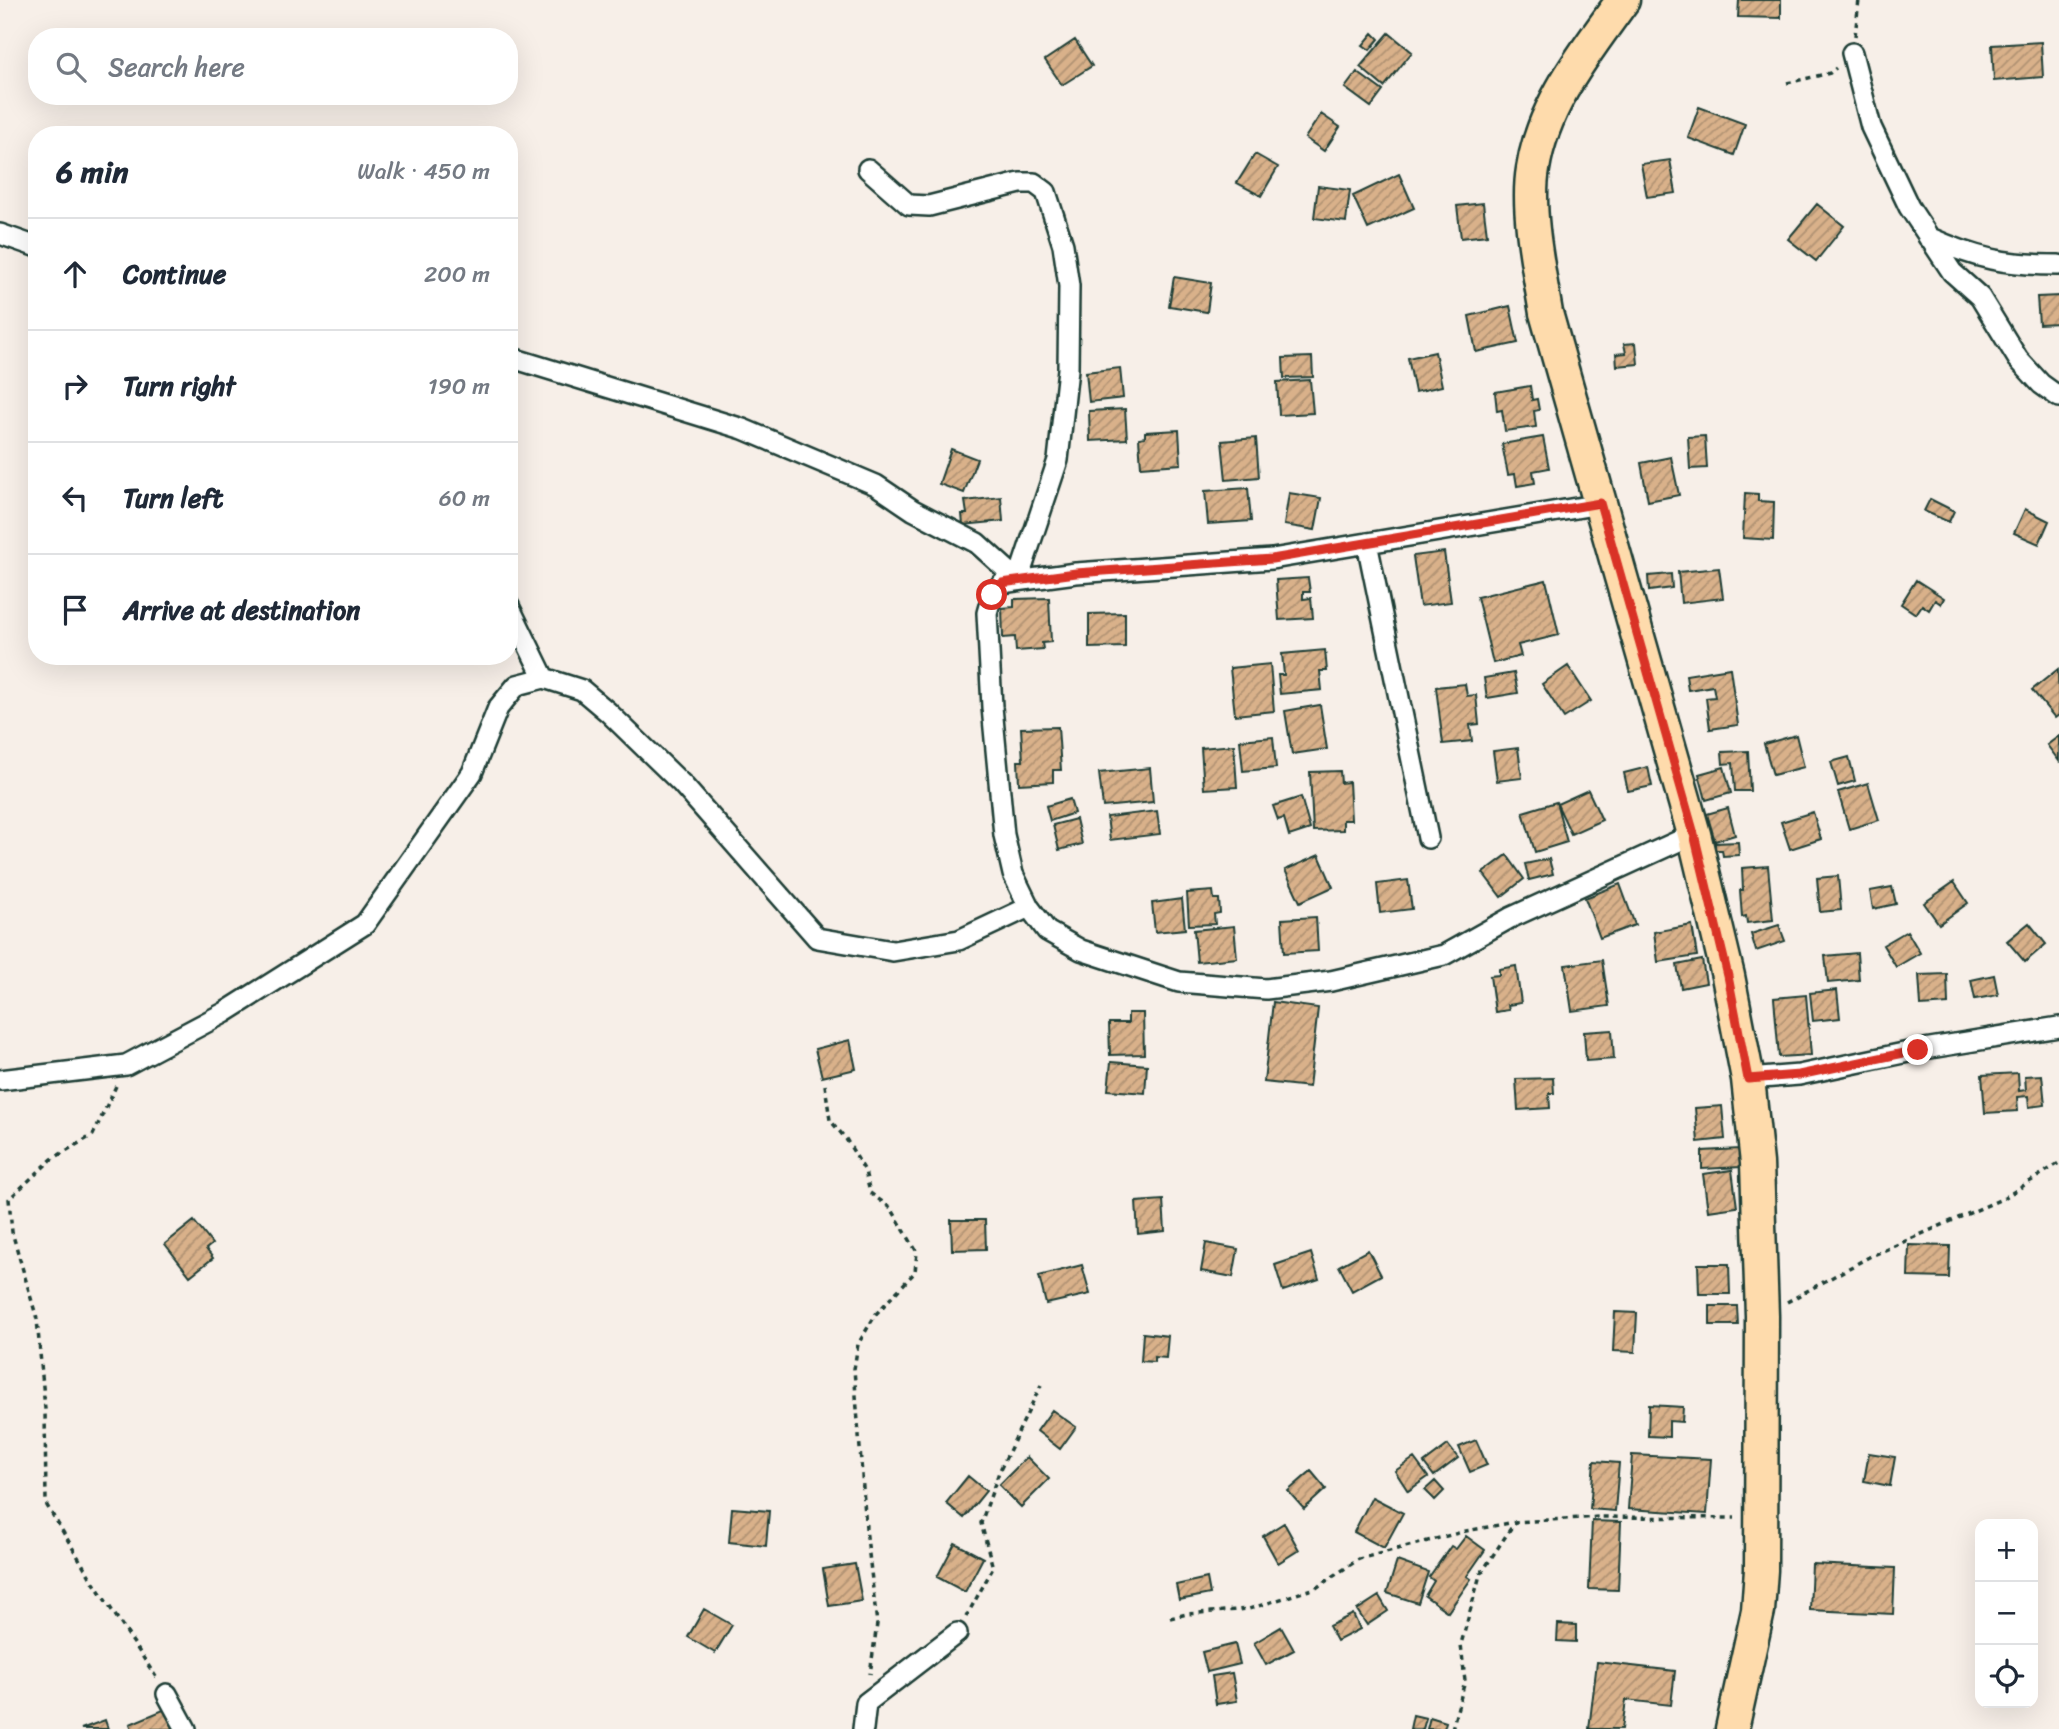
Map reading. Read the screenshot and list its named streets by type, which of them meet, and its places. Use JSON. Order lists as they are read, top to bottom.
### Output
{
  "page": {
    "search": "Search here",
    "heading": ["6 min", "Walk · 450 m"],
    "list": [
      ["Continue", "200 m"],
      ["Turn right", "190 m"],
      ["Turn left", "60 m"],
      "Arrive at destination"
    ],
    "map_buttons": ["+", "−"]
  }
}
